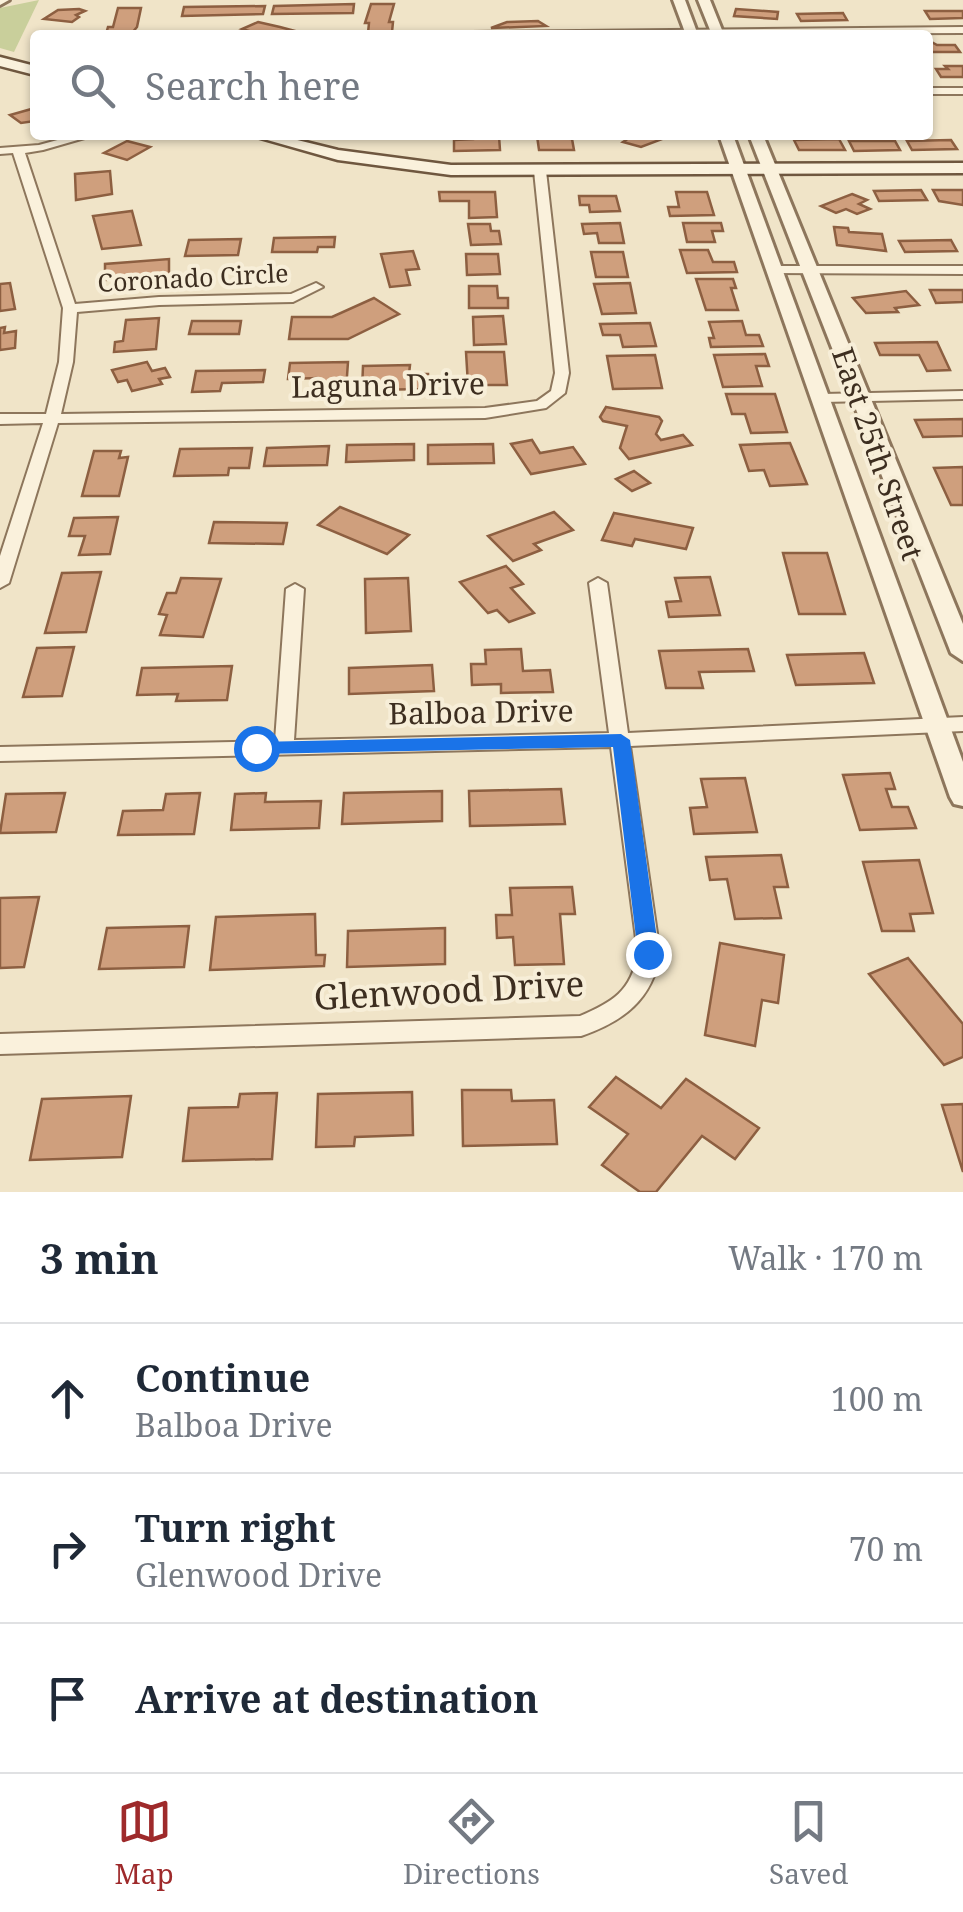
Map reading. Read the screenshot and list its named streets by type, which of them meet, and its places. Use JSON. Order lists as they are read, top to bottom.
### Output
{
  "streets": {
    "street": [
      "Coronado Circle",
      "Laguna Drive",
      "East 25th Street",
      "Balboa Drive",
      "Glenwood Drive"
    ]
  },
  "crossings": [
    ["East 25th Street", "Balboa Drive"],
    ["Balboa Drive", "Glenwood Drive"]
  ],
  "page": {
    "search": "Search here",
    "heading": ["3 min", "Walk · 170 m"],
    "list": [
      ["Continue", "Balboa Drive", "100 m"],
      ["Turn right", "Glenwood Drive", "70 m"],
      "Arrive at destination"
    ],
    "nav": ["Map", "Directions", "Saved"]
  }
}
